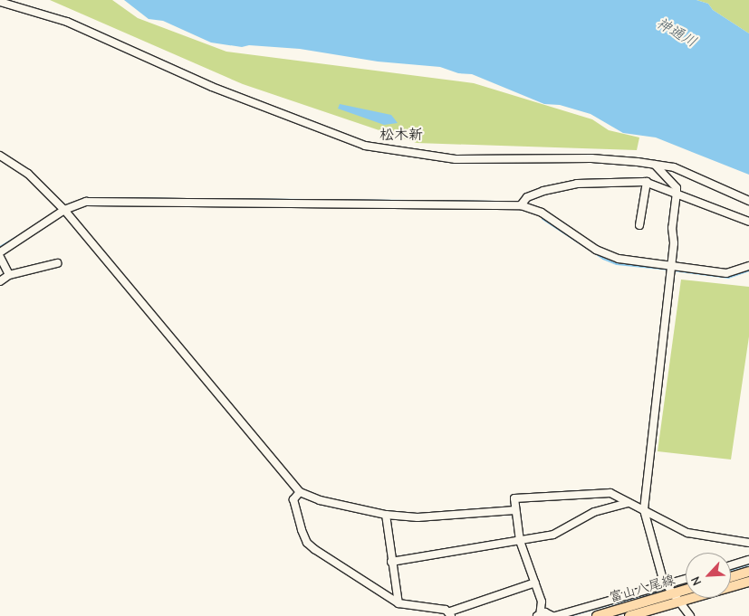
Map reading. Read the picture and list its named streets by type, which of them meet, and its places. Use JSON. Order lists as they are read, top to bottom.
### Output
{
  "streets": {
    "main road": ["富山八尾線"]
  },
  "districts": ["松木新"],
  "water": ["神通川"],
  "north": "bottom left"
}
